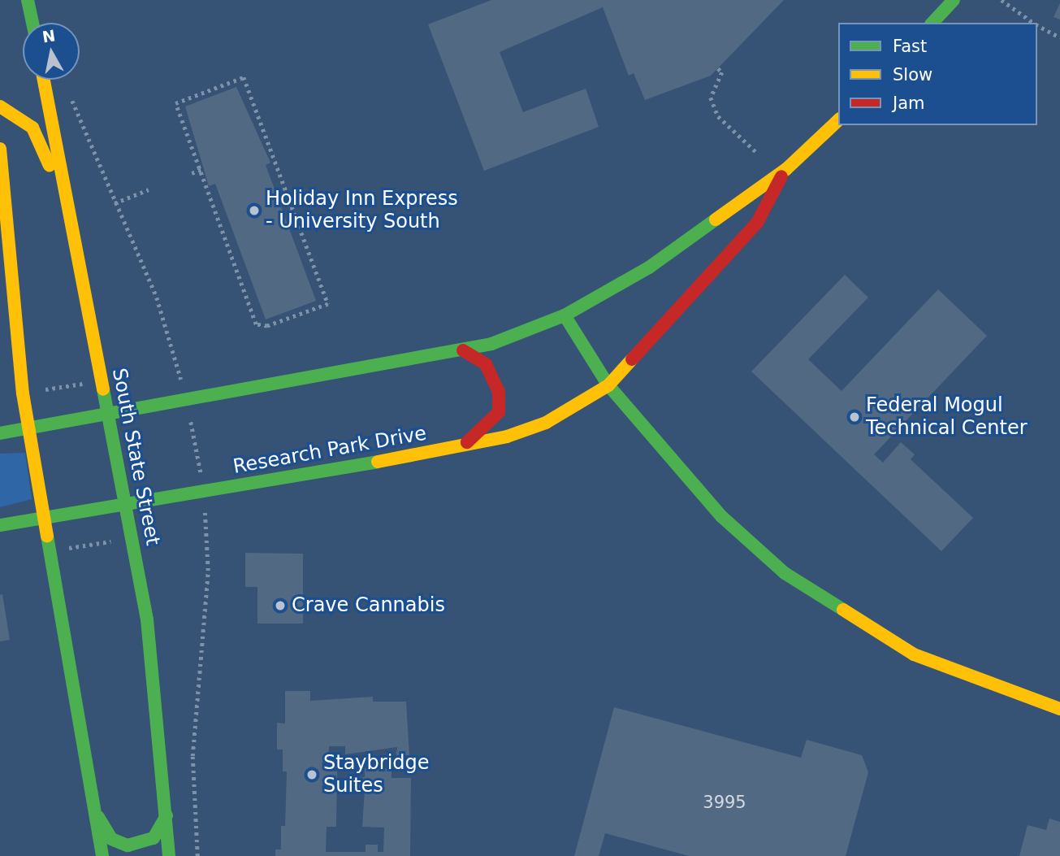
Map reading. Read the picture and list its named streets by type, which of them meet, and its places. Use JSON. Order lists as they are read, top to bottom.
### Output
{
  "streets": {
    "street": ["Research Park Drive", "South State Street"]
  },
  "crossings": [
    ["Research Park Drive", "South State Street"]
  ],
  "places": [
    "Holiday Inn Express - University South",
    "Federal Mogul Technical Center",
    "Crave Cannabis",
    "Staybridge Suites"
  ],
  "house_numbers": ["3995"],
  "legend": ["Fast", "Slow", "Jam"],
  "north": "top"
}
